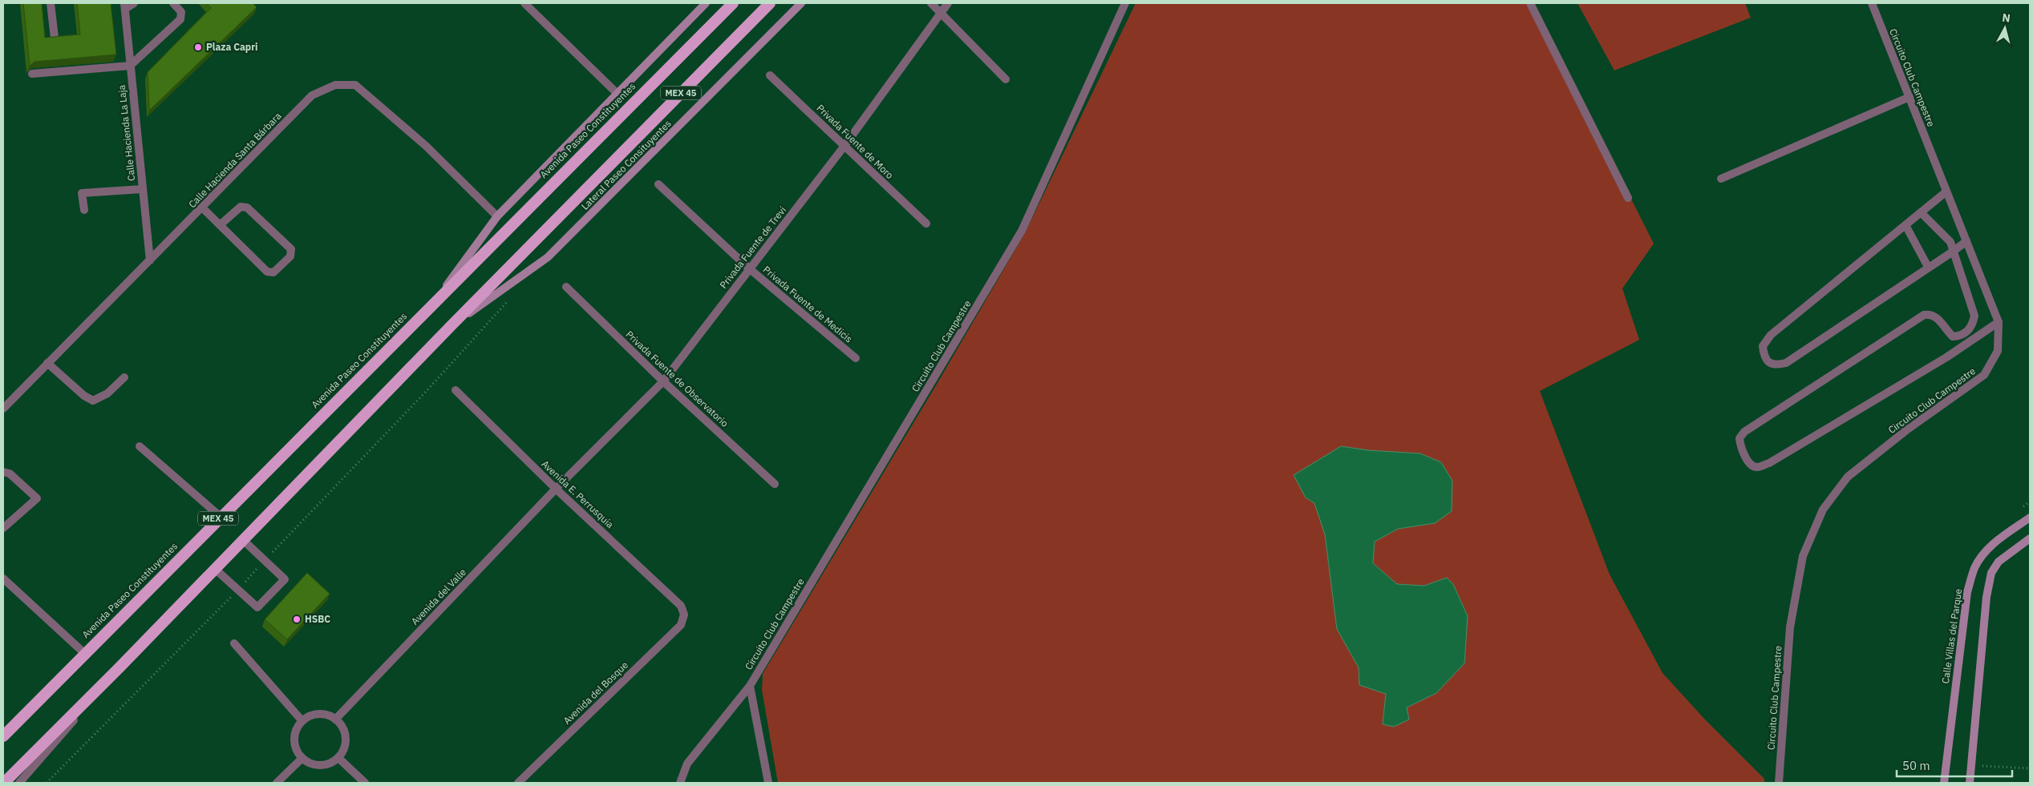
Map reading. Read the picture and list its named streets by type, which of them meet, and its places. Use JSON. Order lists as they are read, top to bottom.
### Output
{
  "streets": {
    "highway": ["MEX 45", "Avenida Paseo Constituyentes"],
    "main road": ["Lateral Paseo Consituyentes", "Calle Villas del Parque"],
    "street": [
      "Circuito Club Campestre",
      "Calle Hacienda La Laja",
      "Privada Fuente de Moro",
      "Calle Hacienda Santa Bárbara",
      "Privada Fuente de Trevi",
      "Privada Fuente de Medicis",
      "Privada Fuente de Observatorio",
      "Avenida E. Perrusquia",
      "Avenida del Valle",
      "Avenida del Bosque"
    ]
  },
  "crossings": [
    ["MEX 45", "Lateral Paseo Consituyentes"],
    ["Calle Hacienda La Laja", "Calle Hacienda Santa Bárbara"],
    ["Privada Fuente de Moro", "Privada Fuente de Trevi"],
    ["Privada Fuente de Trevi", "Privada Fuente de Medicis"],
    ["Privada Fuente de Trevi", "Privada Fuente de Observatorio"],
    ["Privada Fuente de Trevi", "Avenida E. Perrusquia"],
    ["Privada Fuente de Trevi", "Avenida del Valle"],
    ["Avenida E. Perrusquia", "Avenida del Valle"],
    ["Avenida E. Perrusquia", "Avenida del Bosque"]
  ],
  "places": ["Plaza Capri", "HSBC"],
  "scale_bar": "50 m",
  "north": "top"
}
